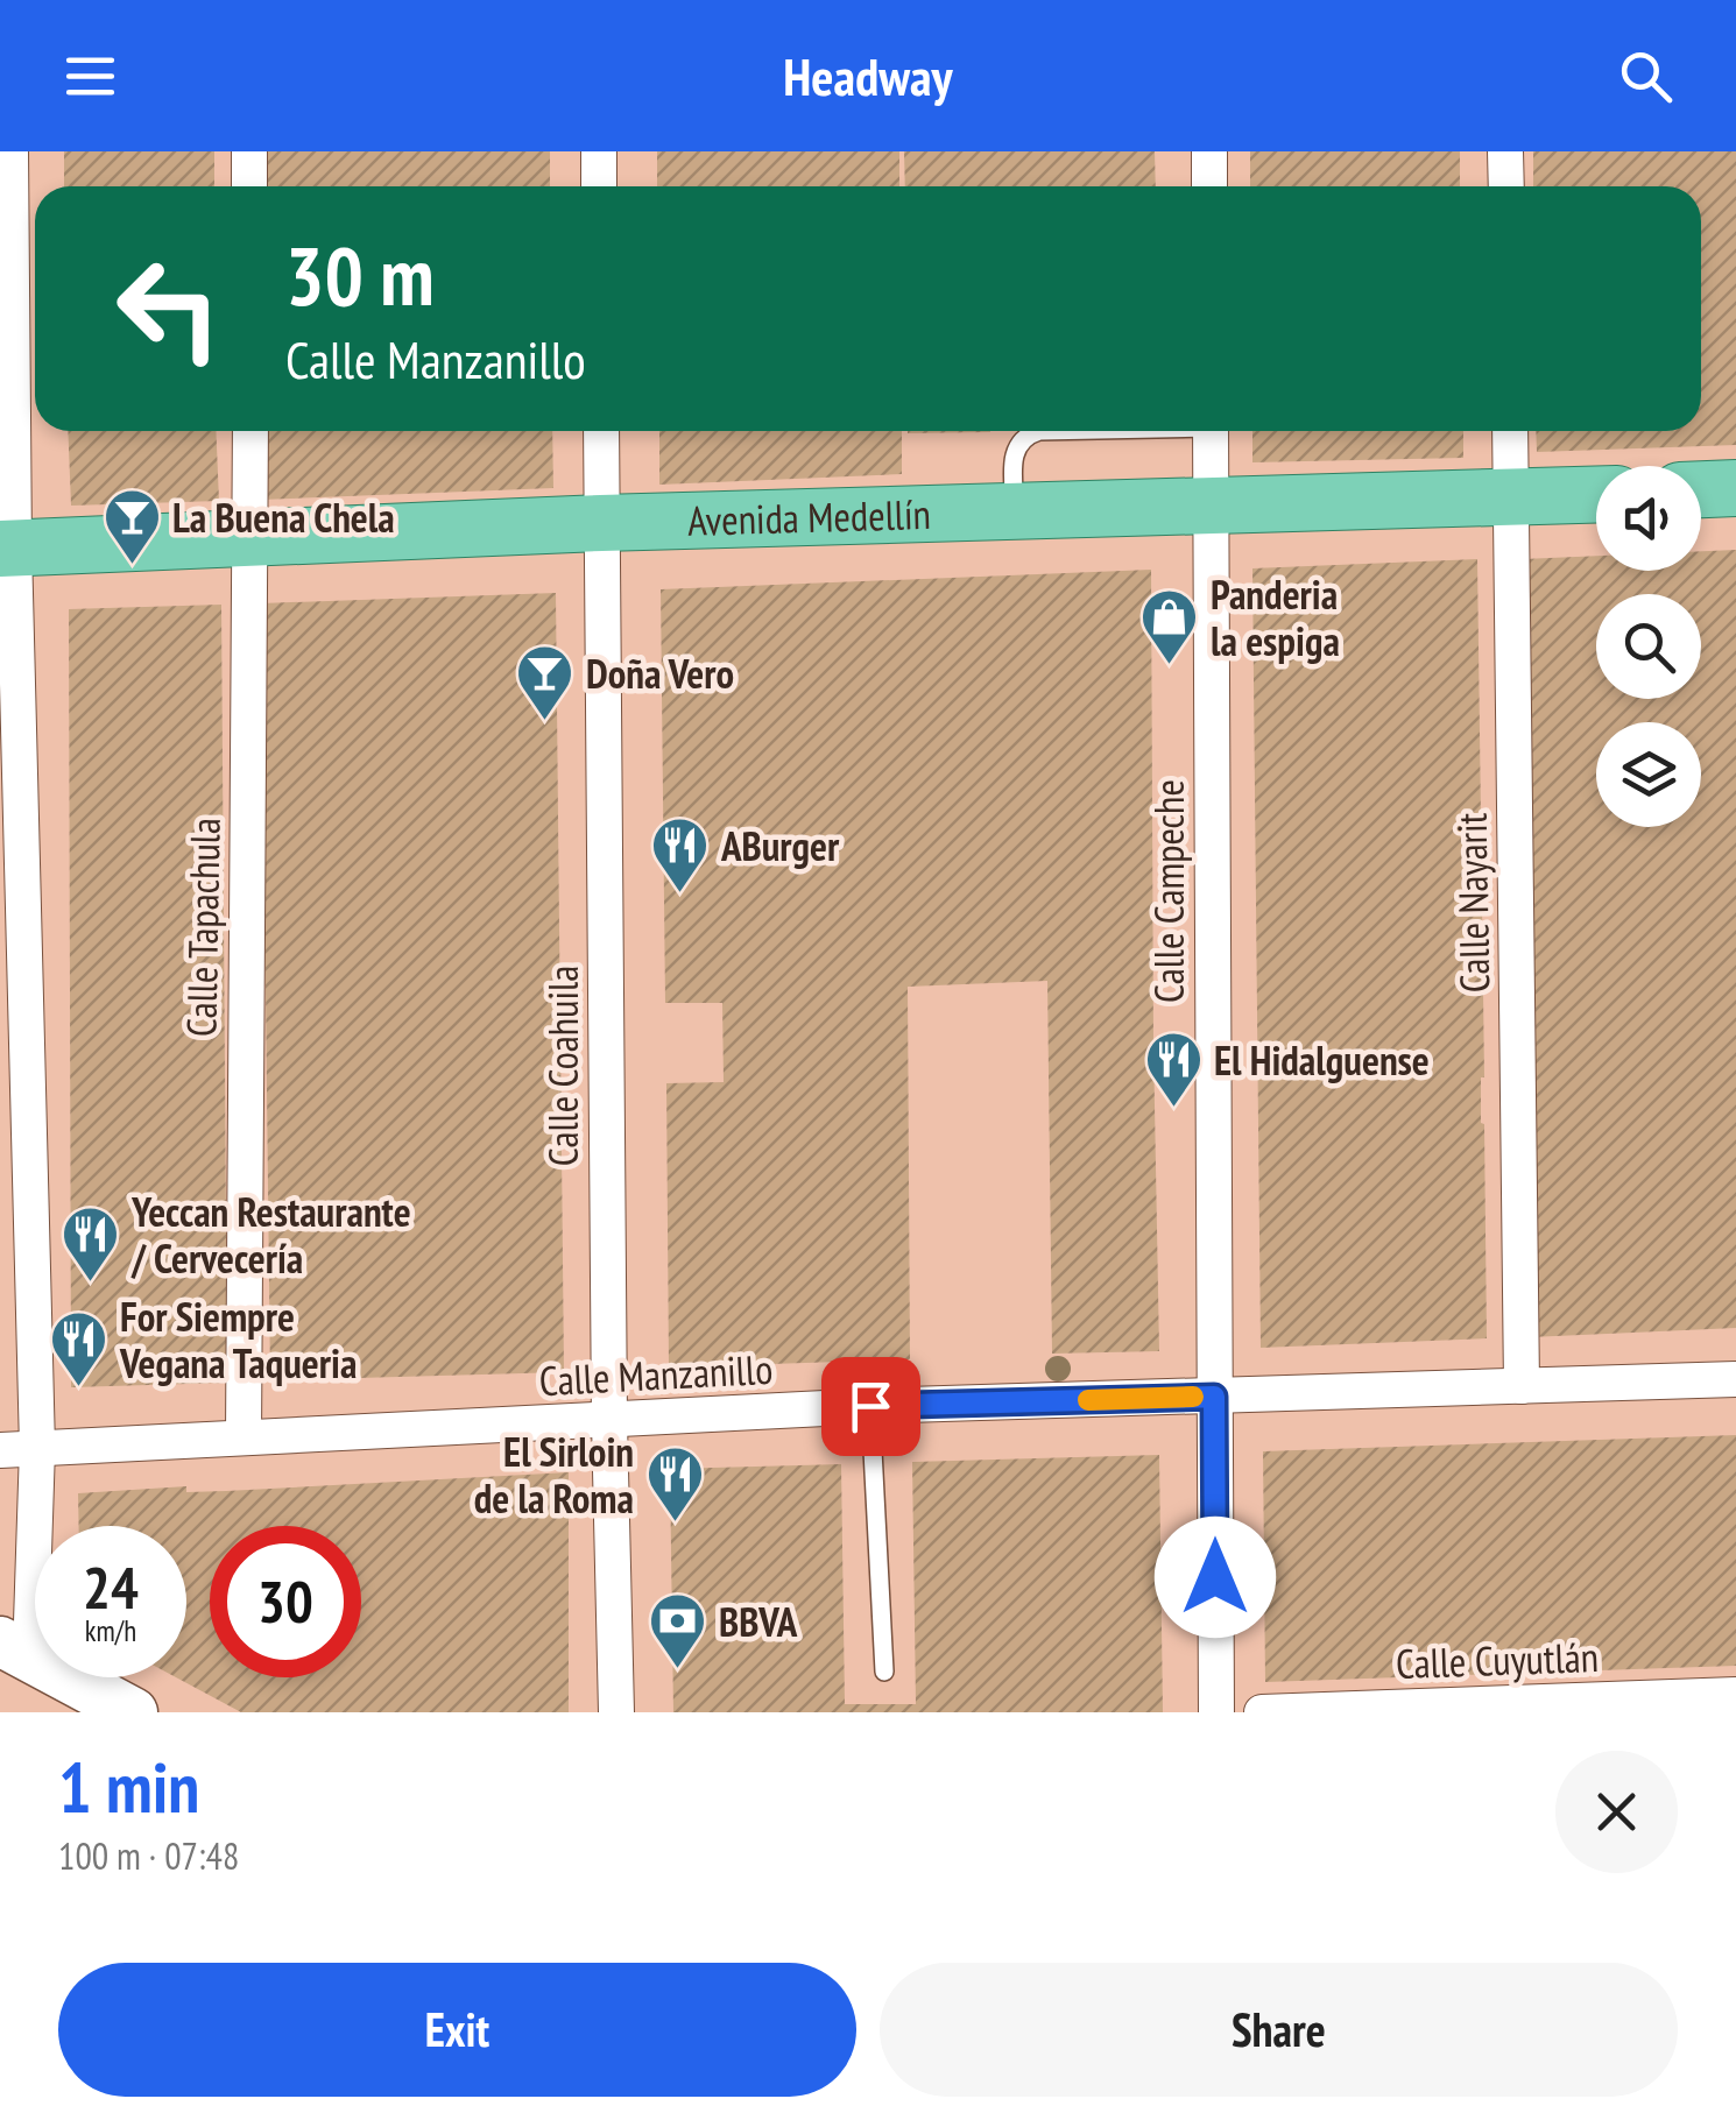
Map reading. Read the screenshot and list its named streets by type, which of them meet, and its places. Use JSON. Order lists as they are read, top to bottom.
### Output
{
  "streets": {
    "main road": ["Avenida Medellín"],
    "street": [
      "Calle Campeche",
      "Calle Nayarit",
      "Calle Tapachula",
      "Calle Coahuila",
      "Calle Manzanillo",
      "Calle Cuyutlán"
    ]
  },
  "crossings": [
    ["Avenida Medellín", "Calle Campeche"],
    ["Avenida Medellín", "Calle Nayarit"],
    ["Avenida Medellín", "Calle Tapachula"],
    ["Avenida Medellín", "Calle Coahuila"],
    ["Calle Campeche", "Calle Manzanillo"],
    ["Calle Nayarit", "Calle Manzanillo"],
    ["Calle Tapachula", "Calle Manzanillo"],
    ["Calle Coahuila", "Calle Manzanillo"]
  ],
  "places": {
    "bar": ["La Buena Chela", "Doña Vero"],
    "shop": ["Panderia la espiga"],
    "restaurant": [
      "ABurger",
      "El Hidalguense",
      "Yeccan Restaurante / Cervecería",
      "For Siempre Vegana Taqueria",
      "El Sirloin de la Roma"
    ],
    "bank": ["BBVA"]
  },
  "page": {
    "header": "Headway",
    "turn": ["30 m", "Calle Manzanillo"],
    "speed": "24 km/h",
    "limit": "30",
    "heading": ["1 min", "100 m · 07:48"],
    "buttons": ["Exit", "Share"]
  }
}
